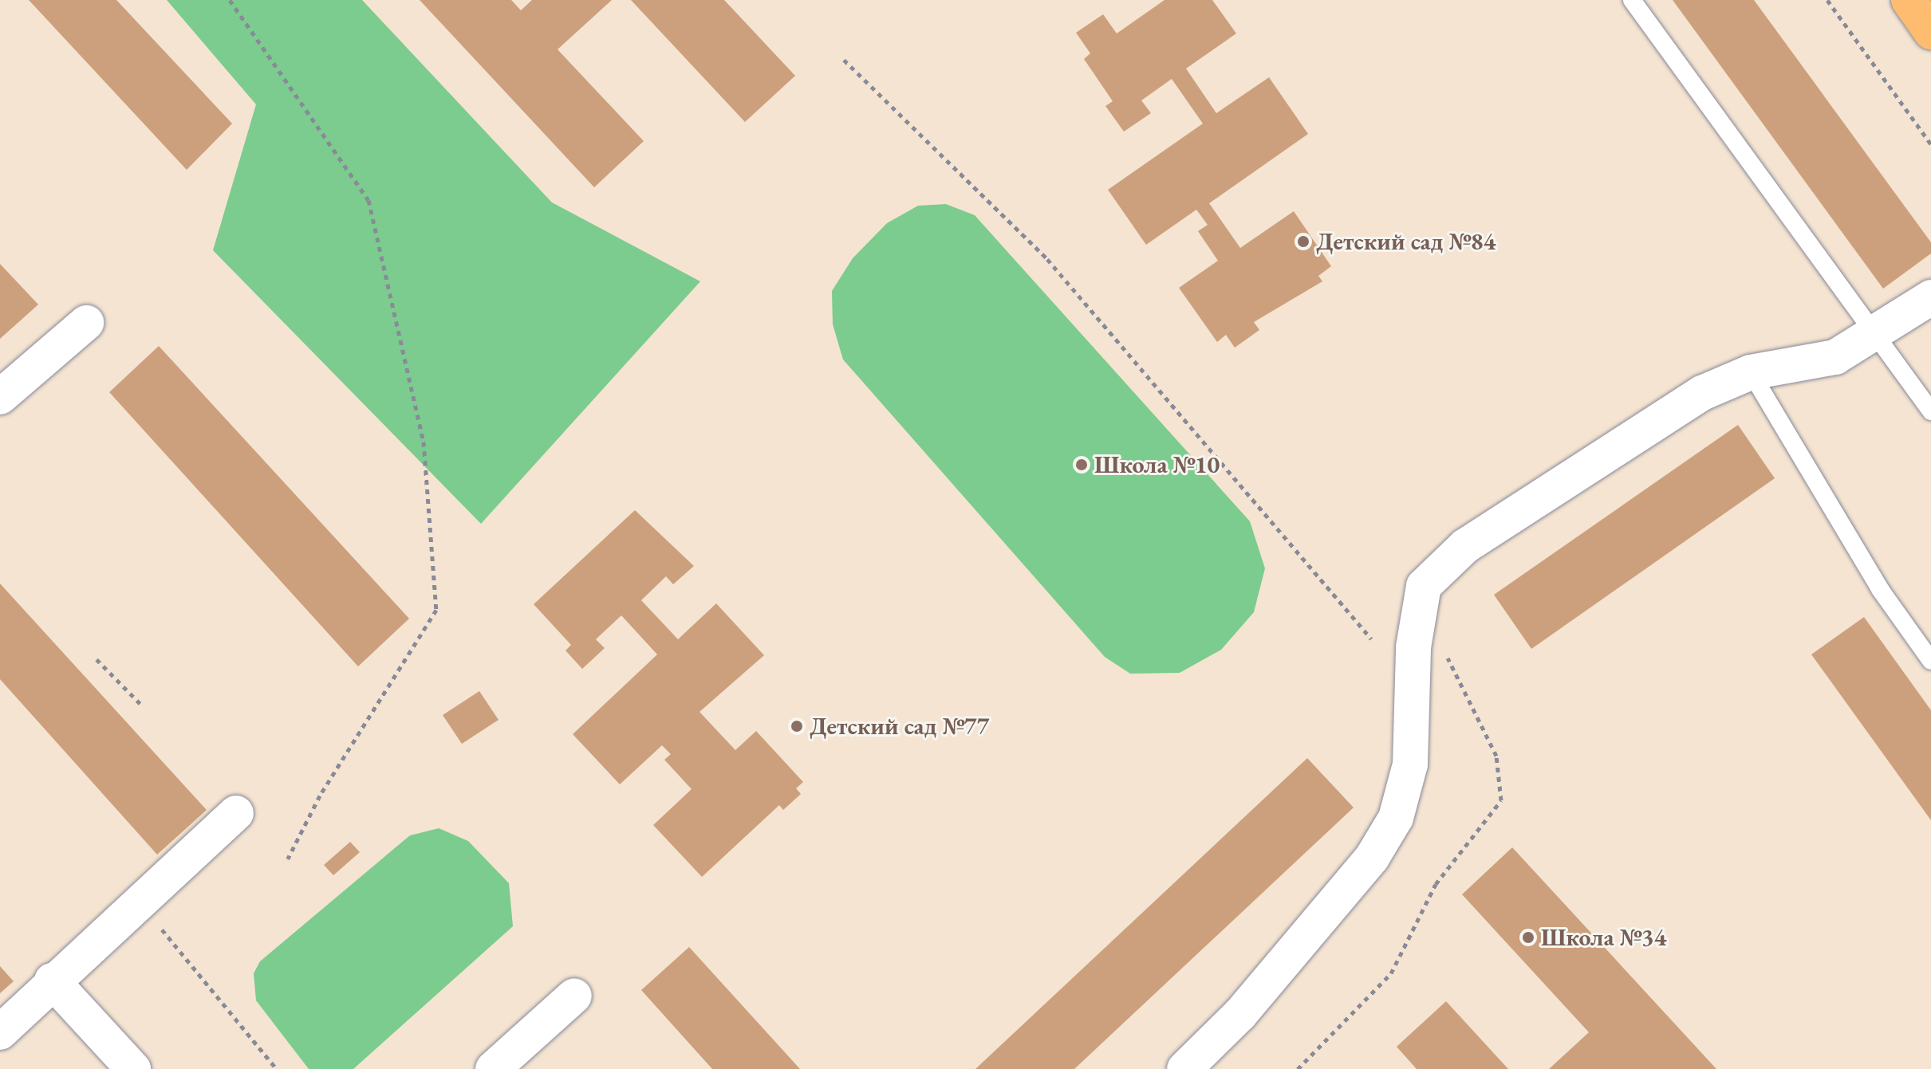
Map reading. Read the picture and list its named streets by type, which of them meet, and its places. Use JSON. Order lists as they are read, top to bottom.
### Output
{
  "places": [
    "Детский сад №84",
    "Школа №10",
    "Детский сад №77",
    "Школа №34"
  ]
}
